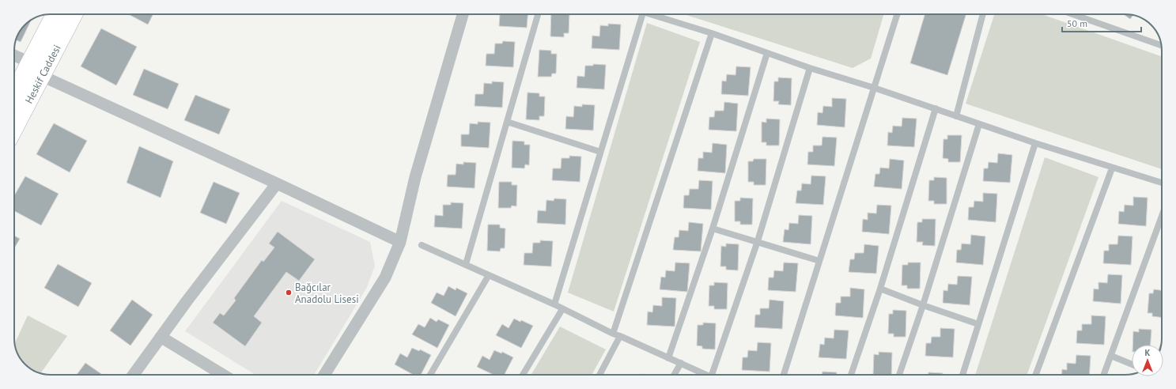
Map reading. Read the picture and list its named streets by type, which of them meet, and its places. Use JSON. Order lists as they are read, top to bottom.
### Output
{
  "streets": {
    "main road": ["Heskif Caddesi"]
  },
  "places": ["Bağcılar Anadolu Lisesi"],
  "scale_bar": "50 m",
  "north": "top"
}
